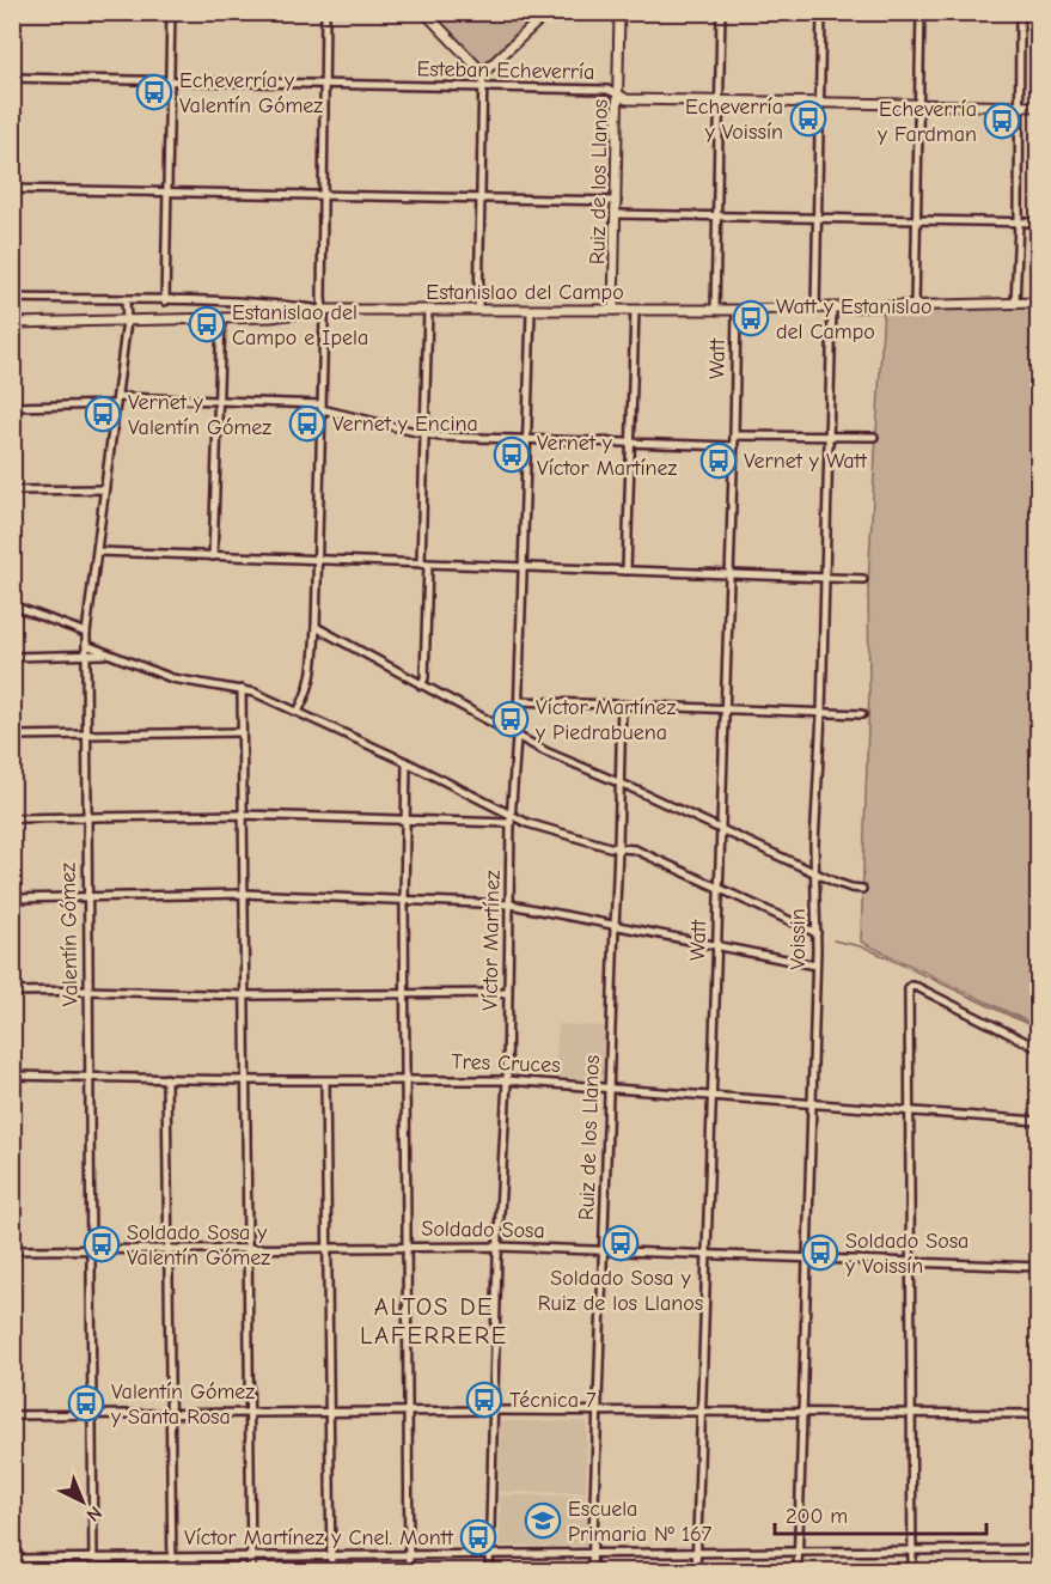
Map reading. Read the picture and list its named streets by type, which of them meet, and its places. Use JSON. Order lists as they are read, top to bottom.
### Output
{
  "streets": {
    "street": [
      "Esteban Echeverría",
      "Ruiz de los Llanos",
      "Estanislao del Campo",
      "Watt",
      "Valentín Gómez",
      "Voissin",
      "Víctor Martínez",
      "Tres Cruces",
      "Soldado Sosa"
    ]
  },
  "crossings": [
    ["Esteban Echeverría", "Ruiz de los Llanos"],
    ["Esteban Echeverría", "Watt"],
    ["Ruiz de los Llanos", "Estanislao del Campo"],
    ["Ruiz de los Llanos", "Tres Cruces"],
    ["Ruiz de los Llanos", "Soldado Sosa"],
    ["Estanislao del Campo", "Watt"],
    ["Estanislao del Campo", "Valentín Gómez"],
    ["Estanislao del Campo", "Voissin"],
    ["Estanislao del Campo", "Víctor Martínez"],
    ["Watt", "Tres Cruces"],
    ["Watt", "Soldado Sosa"],
    ["Valentín Gómez", "Tres Cruces"],
    ["Valentín Gómez", "Soldado Sosa"],
    ["Voissin", "Tres Cruces"],
    ["Voissin", "Soldado Sosa"],
    ["Víctor Martínez", "Tres Cruces"],
    ["Víctor Martínez", "Soldado Sosa"]
  ],
  "districts": ["ALTOS DE LAFERRERE"],
  "places": {
    "bus stop": [
      "Echeverría y Valentín Gómez",
      "Echeverría y Voissín",
      "Echeverría y Fardman",
      "Watt y Estanislao del Campo",
      "Estanislao del Campo e Ipela",
      "Vernet y Valentín Gómez",
      "Vernet y Encina",
      "Vernet y Víctor Martínez",
      "Vernet y Watt",
      "Víctor Martínez y Piedrabuena",
      "Soldado Sosa y Ruiz de los Llanos",
      "Soldado Sosa y Valentín Gómez",
      "Soldado Sosa y Voissín",
      "Técnica 7",
      "Valentín Gómez y Santa Rosa",
      "Víctor Martínez y Cnel. Montt"
    ],
    "school or university": ["Escuela Primaria Nº 167"]
  },
  "scale_bar": "200 m",
  "north": "bottom right"
}
